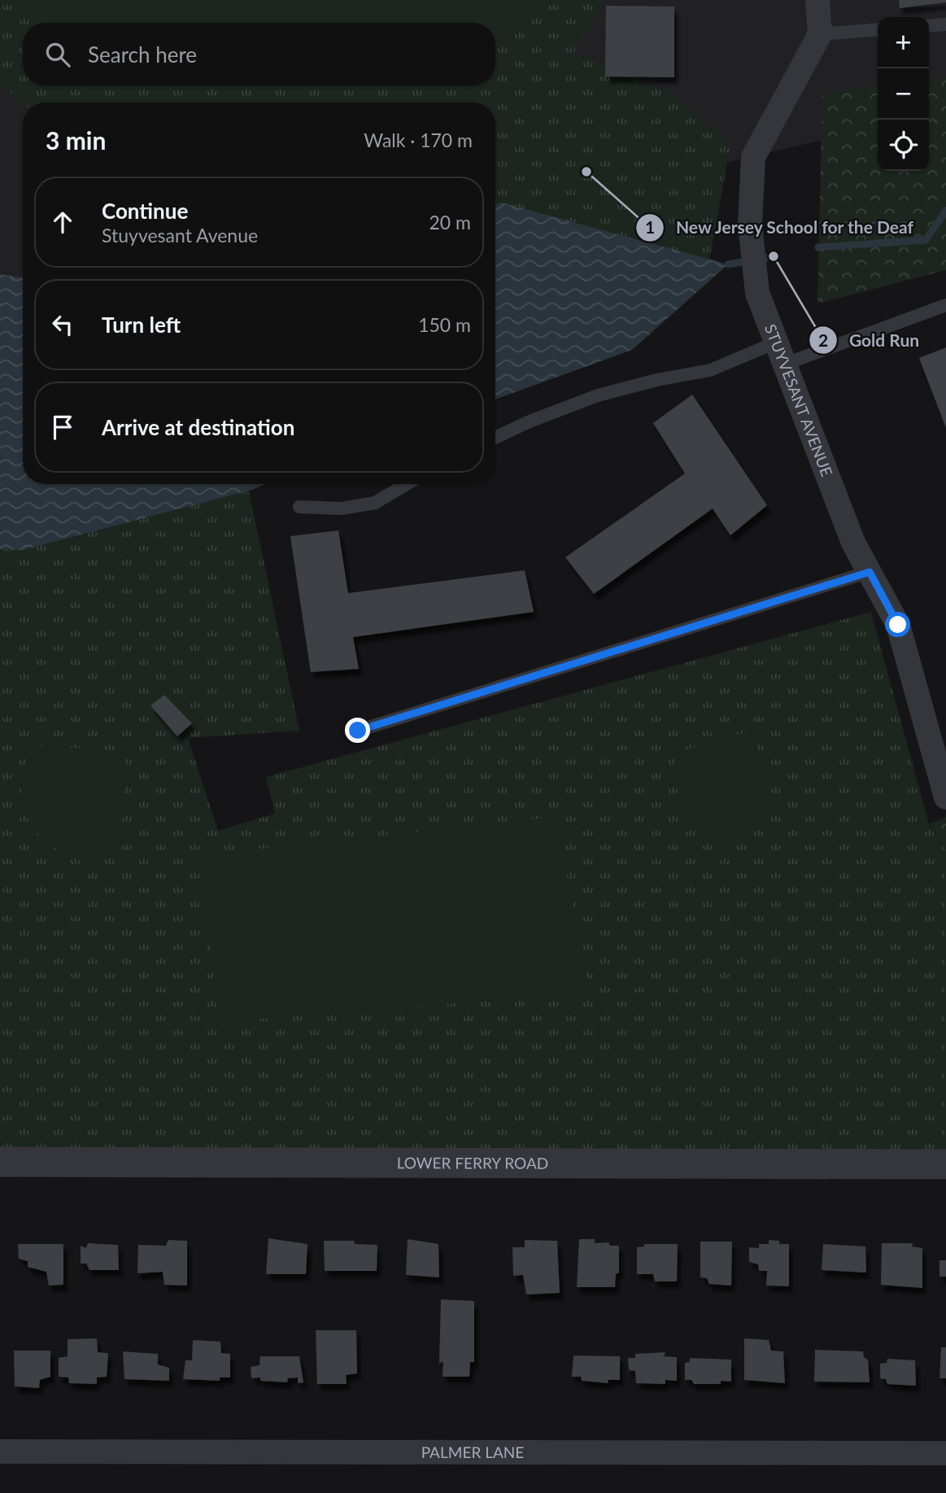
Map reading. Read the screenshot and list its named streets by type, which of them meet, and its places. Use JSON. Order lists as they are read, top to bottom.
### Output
{
  "streets": {
    "street": ["STUYVESANT AVENUE", "LOWER FERRY ROAD", "PALMER LANE"]
  },
  "places": ["New Jersey School for the Deaf", "Gold Run"],
  "page": {
    "map_buttons": ["+", "−"],
    "search": "Search here",
    "heading": ["3 min", "Walk · 170 m"],
    "list": [
      ["Continue", "Stuyvesant Avenue", "20 m"],
      ["Turn left", "150 m"],
      "Arrive at destination"
    ]
  }
}
